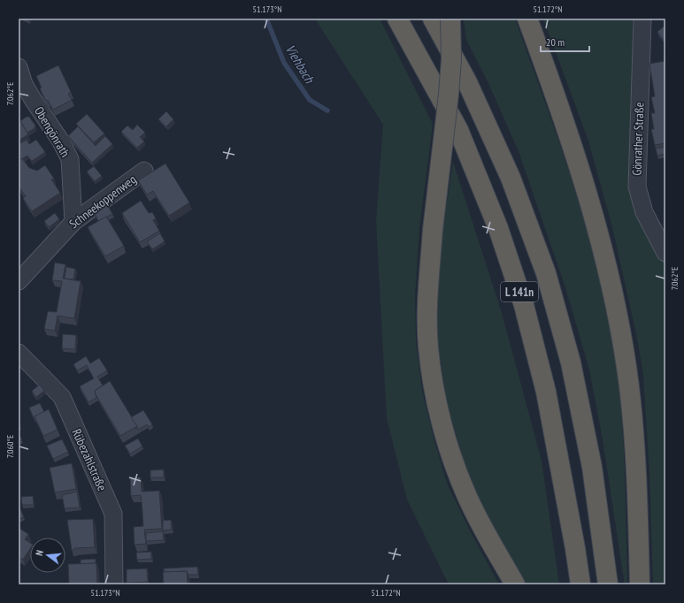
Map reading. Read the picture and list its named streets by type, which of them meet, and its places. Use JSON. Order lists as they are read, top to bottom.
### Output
{
  "streets": {
    "highway": ["L 141n"],
    "street": [
      "Obengönrath",
      "Gönrather Straße",
      "Schneekoppenweg",
      "Rübezahlstraße"
    ]
  },
  "crossings": [
    ["Obengönrath", "Schneekoppenweg"]
  ],
  "water": ["Viehbach"],
  "scale_bar": "20 m",
  "north": "left",
  "coordinates": [
    "51.173°N",
    "51.172°N",
    "7.062°E",
    "7.060°E"
  ]
}
